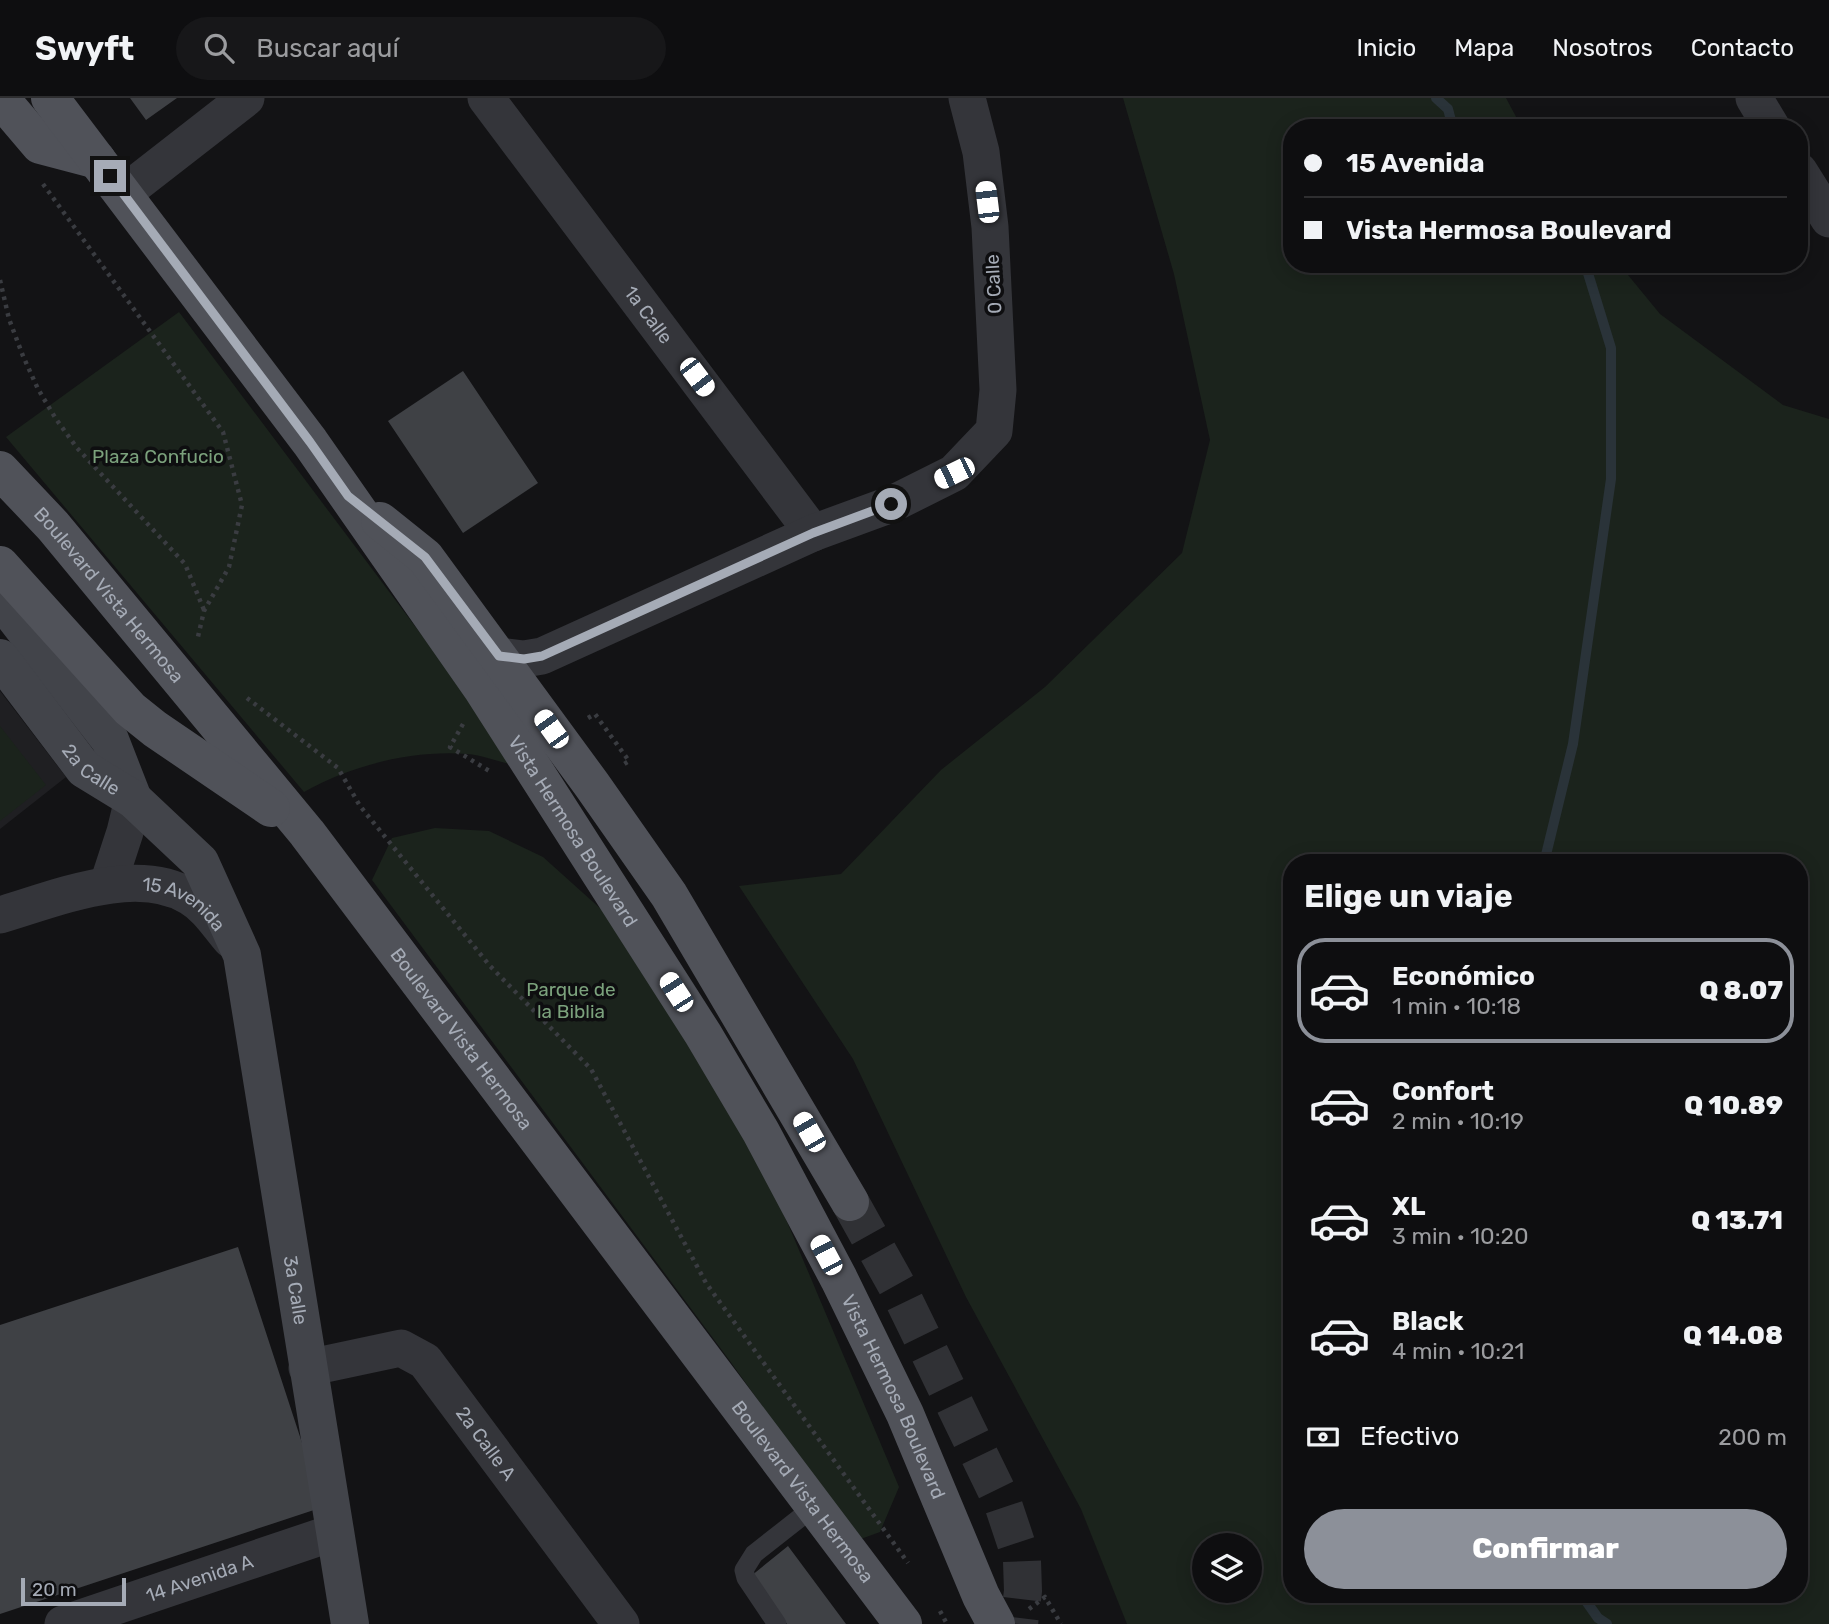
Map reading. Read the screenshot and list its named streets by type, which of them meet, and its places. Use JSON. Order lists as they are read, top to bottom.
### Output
{
  "streets": {
    "main road": ["Boulevard Vista Hermosa", "Vista Hermosa Boulevard"],
    "street": [
      "0 Calle",
      "1a Calle",
      "2a Calle",
      "15 Avenida",
      "3a Calle",
      "2a Calle A",
      "14 Avenida A"
    ]
  },
  "crossings": [
    ["0 Calle", "1a Calle"],
    ["2a Calle", "15 Avenida"],
    ["2a Calle", "3a Calle"],
    ["15 Avenida", "3a Calle"],
    ["3a Calle", "2a Calle A"],
    ["3a Calle", "14 Avenida A"]
  ],
  "parks": ["Plaza Confucio", "Parque de la Biblia"],
  "scale_bar": "20 m",
  "page": {
    "header": "Swyft",
    "search": "Buscar aquí",
    "nav": [
      "Inicio",
      "Mapa",
      "Nosotros",
      "Contacto"
    ],
    "banner": ["15 Avenida", "Vista Hermosa Boulevard"],
    "heading": "Elige un viaje",
    "list": [
      {
        "name": "Económico",
        "note": "1 min · 10:18",
        "value": "Q 8.07"
      },
      {
        "name": "Confort",
        "note": "2 min · 10:19",
        "value": "Q 10.89"
      },
      {
        "name": "XL",
        "note": "3 min · 10:20",
        "value": "Q 13.71"
      },
      {
        "name": "Black",
        "note": "4 min · 10:21",
        "value": "Q 14.08"
      }
    ],
    "pay": ["Efectivo", "200 m"],
    "buttons": "Confirmar",
    "scale": "20 m"
  }
}
